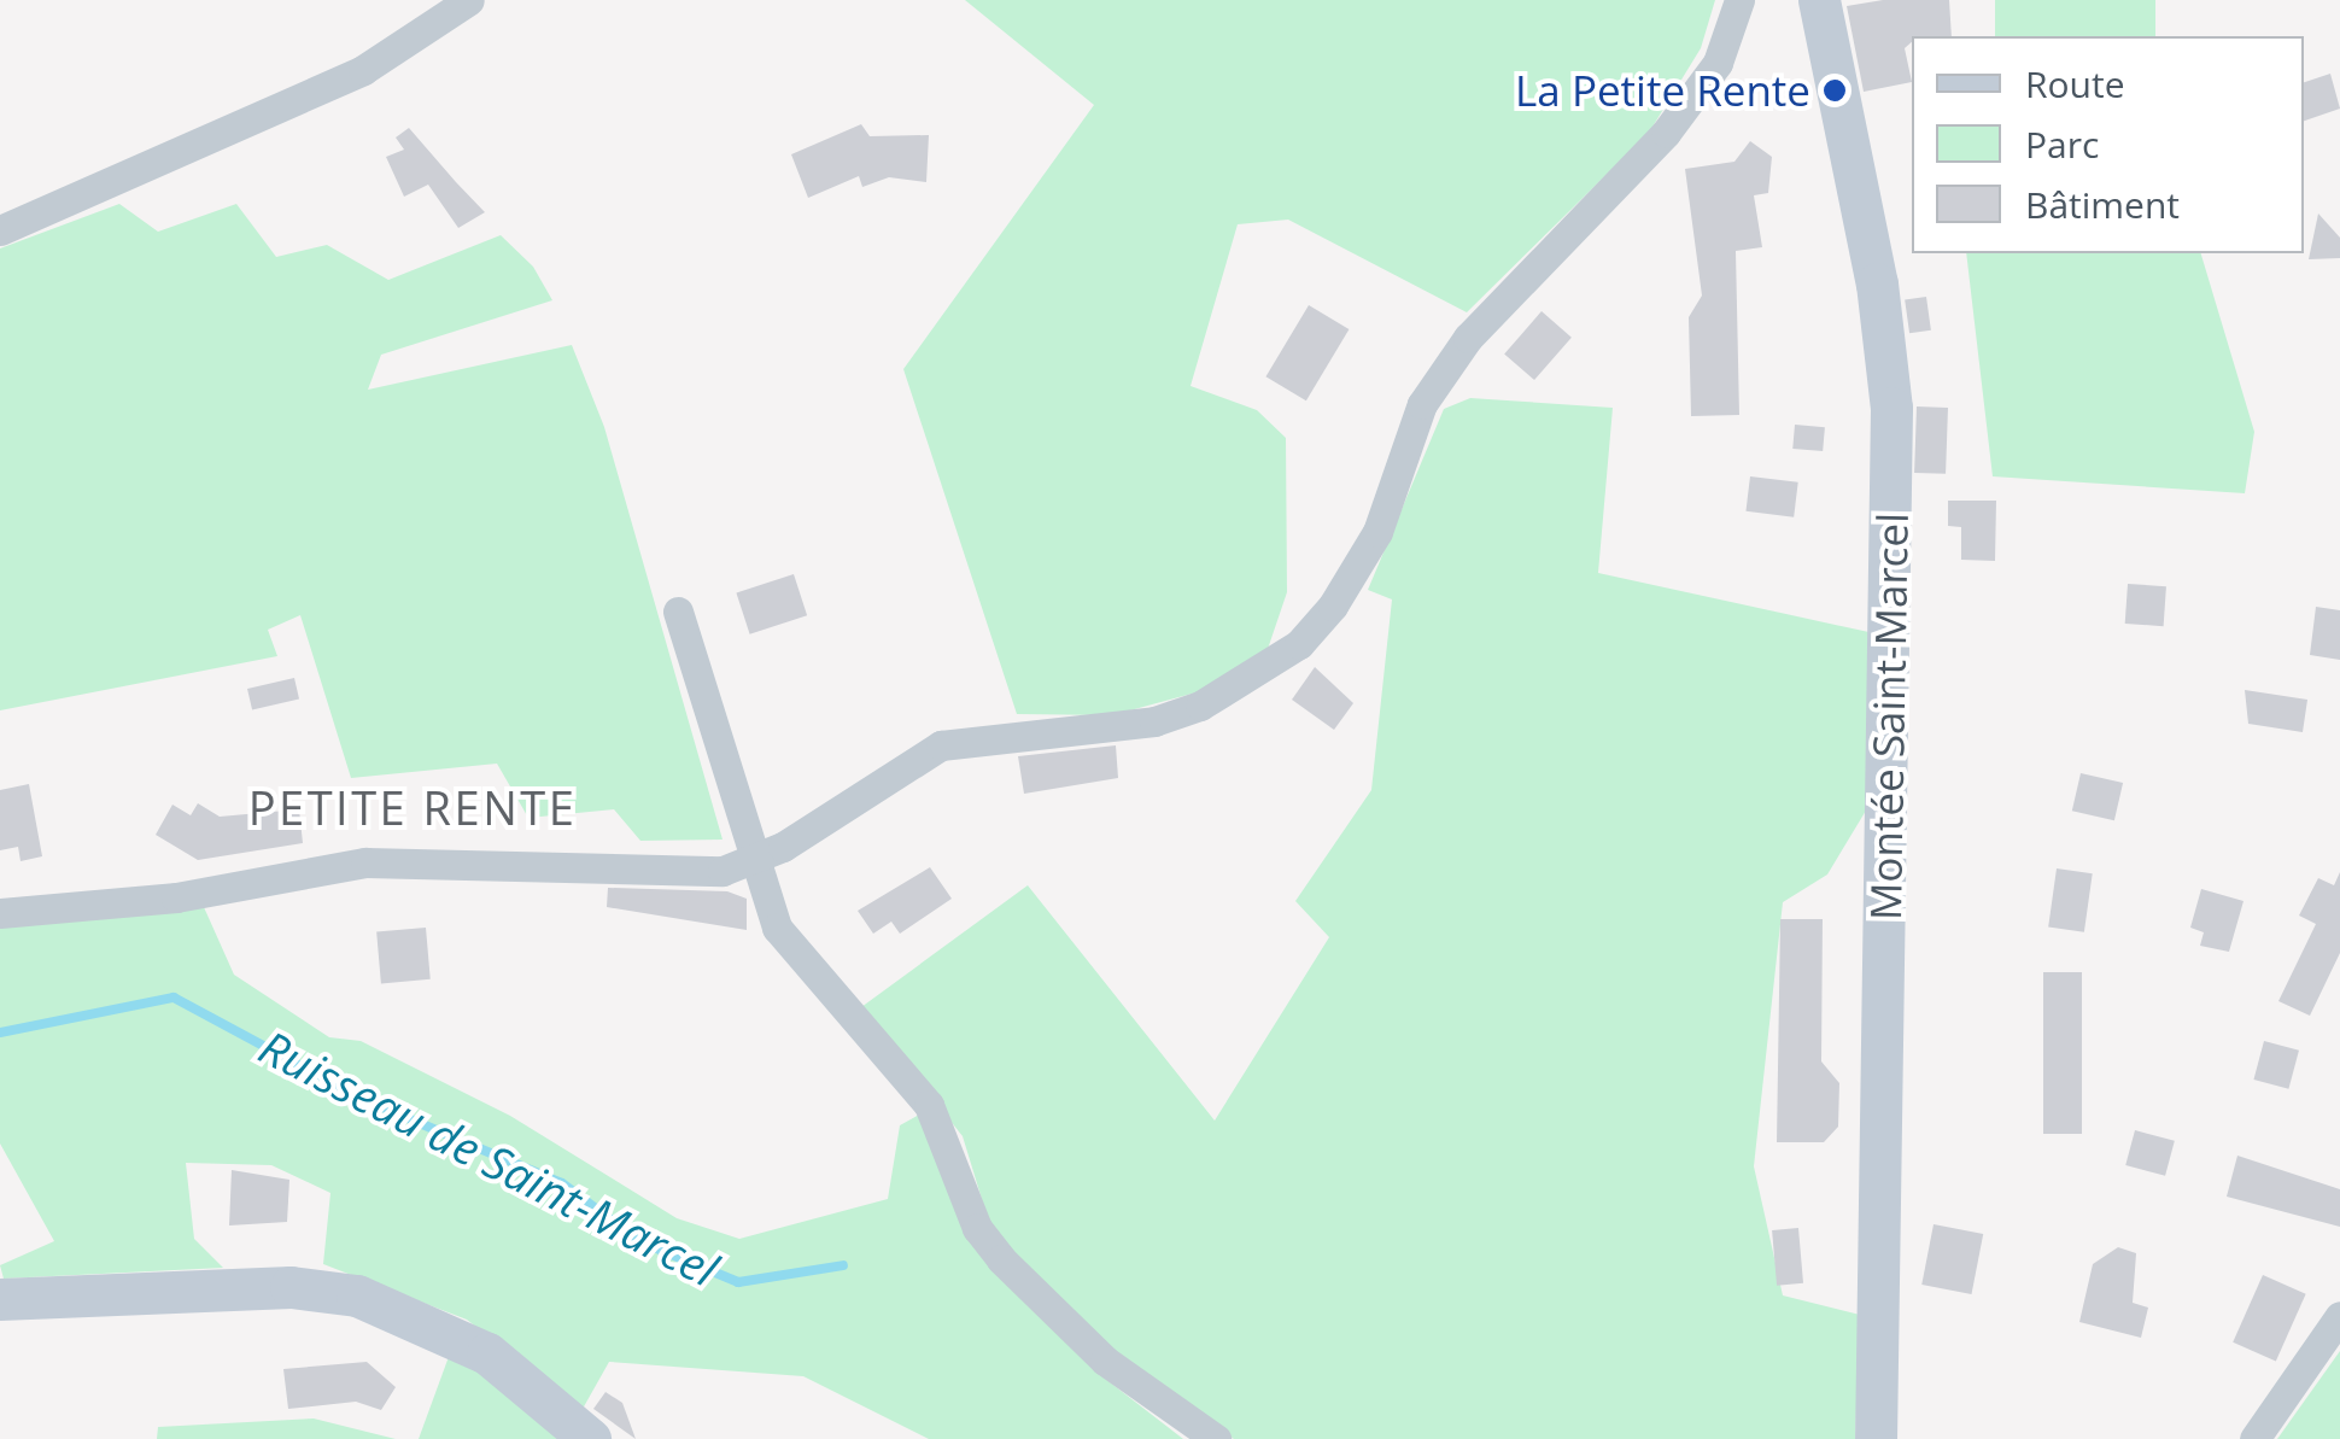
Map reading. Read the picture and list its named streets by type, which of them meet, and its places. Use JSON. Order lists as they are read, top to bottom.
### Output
{
  "streets": {
    "main road": ["Montée Saint-Marcel"]
  },
  "districts": ["PETITE RENTE"],
  "water": ["Ruisseau de Saint-Marcel"],
  "places": ["La Petite Rente"],
  "legend": ["Route", "Parc", "Bâtiment"]
}
